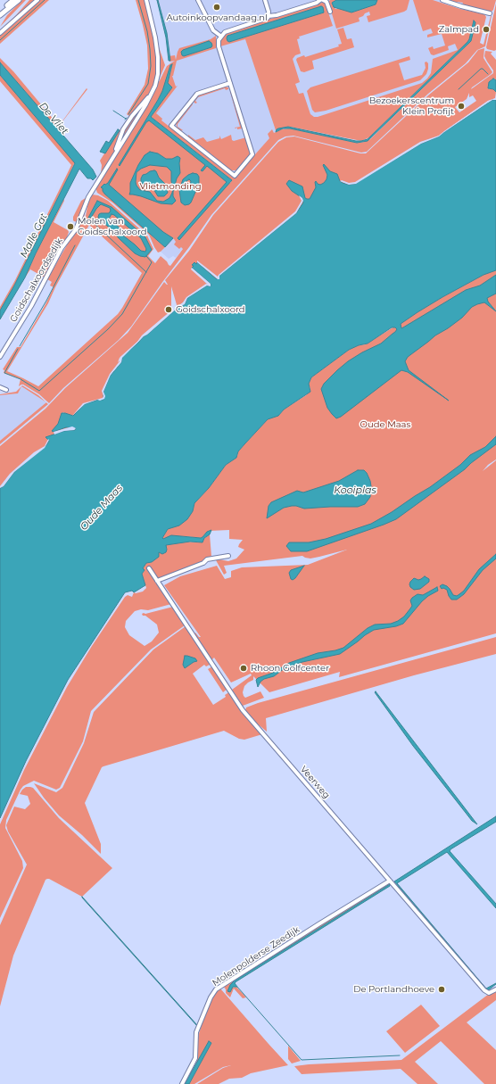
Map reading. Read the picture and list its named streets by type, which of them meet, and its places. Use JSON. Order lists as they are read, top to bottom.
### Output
{
  "streets": {
    "street": ["Goidschalxoordsedijk", "Veerweg", "Molenpolderse Zeedijk"]
  },
  "crossings": [
    ["Veerweg", "Molenpolderse Zeedijk"]
  ],
  "water": [
    "De Vliet",
    "Malle Gat",
    "Kooiplas",
    "Oude Maas"
  ],
  "parks": ["Vlietmonding", "Oude Maas"],
  "places": [
    "Autoinkoopvandaag.nl",
    "Zalmpad",
    "Bezoekerscentrum Klein Profijt",
    "Molen van Goidschalxoord",
    "Goidschalxoord",
    "Rhoon Golfcenter",
    "De Portlandhoeve"
  ]
}
